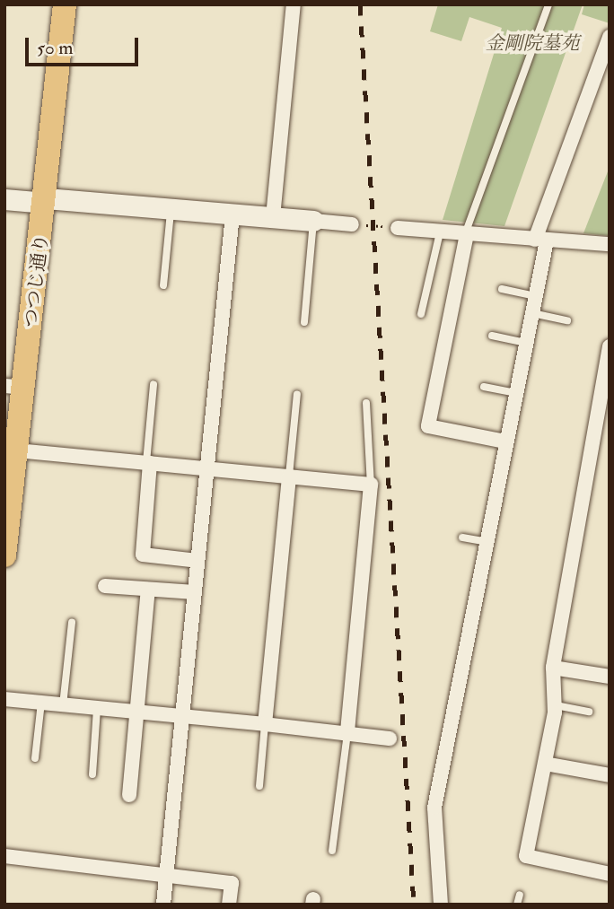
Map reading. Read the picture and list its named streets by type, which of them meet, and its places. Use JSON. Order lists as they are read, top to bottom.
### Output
{
  "streets": {
    "main road": ["つつじ通り"]
  },
  "parks": ["金剛院墓苑"],
  "scale_bar": "50 m"
}
